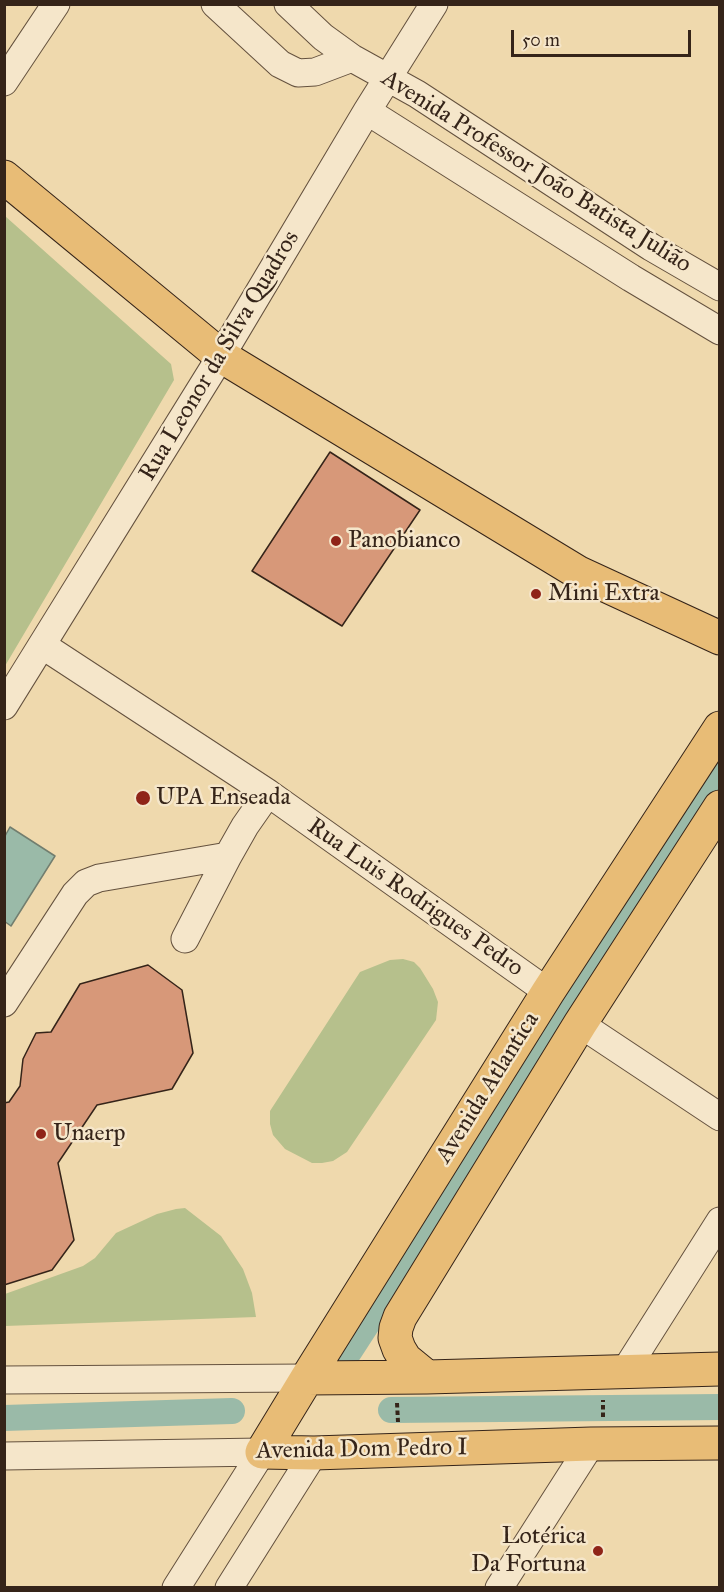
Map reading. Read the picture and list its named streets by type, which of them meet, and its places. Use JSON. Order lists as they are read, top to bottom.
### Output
{
  "streets": {
    "main road": ["Avenida Atlantica", "Avenida Dom Pedro I"],
    "street": ["Avenida Professor João Batista Julião", "Rua Leonor da Silva Quadros", "Rua Luis Rodrigues Pedro"]
  },
  "crossings": [
    ["Avenida Professor João Batista Julião", "Rua Leonor da Silva Quadros"],
    ["Rua Leonor da Silva Quadros", "Rua Luis Rodrigues Pedro"],
    ["Rua Luis Rodrigues Pedro", "Avenida Atlantica"],
    ["Avenida Atlantica", "Avenida Dom Pedro I"]
  ],
  "places": [
    "Panobianco",
    "Mini Extra",
    "UPA Enseada",
    "Unaerp",
    "Lotérica Da Fortuna"
  ],
  "scale_bar": "50 m"
}
